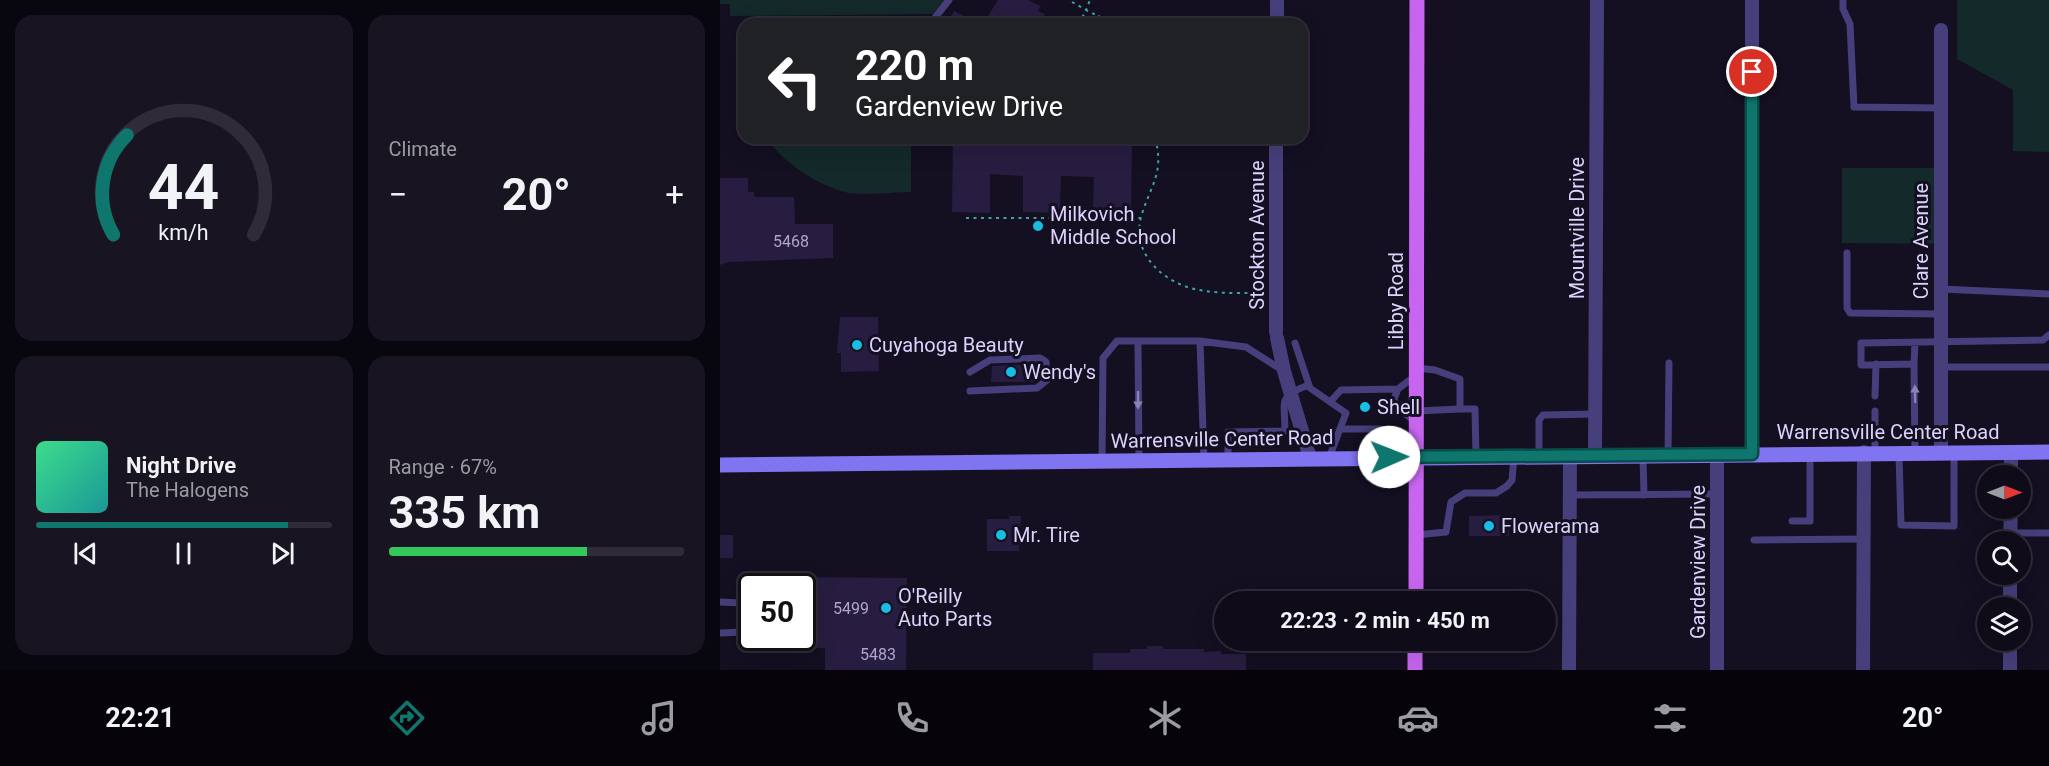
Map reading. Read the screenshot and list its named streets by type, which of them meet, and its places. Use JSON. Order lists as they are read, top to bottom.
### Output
{
  "streets": {
    "main road": ["Libby Road", "Warrensville Center Road"],
    "street": [
      "Mountville Drive",
      "Stockton Avenue",
      "Clare Avenue",
      "Gardenview Drive"
    ]
  },
  "crossings": [
    ["Mountville Drive", "Warrensville Center Road"],
    ["Stockton Avenue", "Warrensville Center Road"],
    ["Clare Avenue", "Warrensville Center Road"],
    ["Libby Road", "Warrensville Center Road"],
    ["Warrensville Center Road", "Gardenview Drive"]
  ],
  "places": [
    "Milkovich Middle School",
    "Cuyahoga Beauty",
    "Wendy's",
    "Shell",
    "Flowerama",
    "Mr. Tire",
    "O'Reilly Auto Parts"
  ],
  "house_numbers": ["5468", "5499", "5483"],
  "north": "right",
  "page": {
    "tile": [
      "Climate",
      ["Range · 67%", "335 km"]
    ],
    "turn": ["220 m", "Gardenview Drive"],
    "heat": ["−", "20°", "+"],
    "song": ["Night Drive", "The Halogens"],
    "limit": "50",
    "trip": "22:23 · 2 min · 450 m",
    "tabs": ["22:21", "20°"],
    "gauge": ["44", "km/h"]
  }
}
